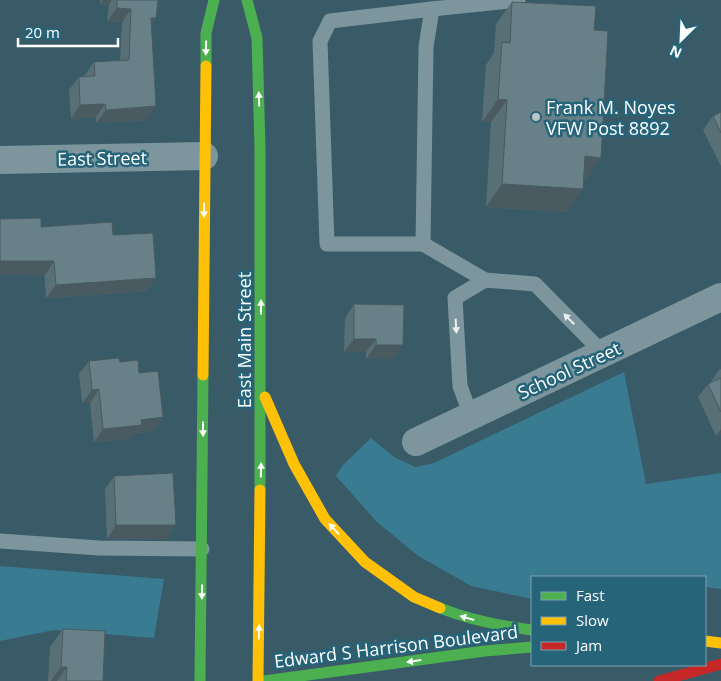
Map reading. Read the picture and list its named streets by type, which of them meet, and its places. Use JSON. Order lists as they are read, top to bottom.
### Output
{
  "streets": {
    "main road": ["East Main Street", "Edward S Harrison Boulevard"],
    "street": ["East Street", "School Street"]
  },
  "one_way": ["Edward S Harrison Boulevard"],
  "places": ["Frank M. Noyes VFW Post 8892"],
  "legend": ["Fast", "Slow", "Jam"],
  "scale_bar": "20 m",
  "north": "bottom left"
}
